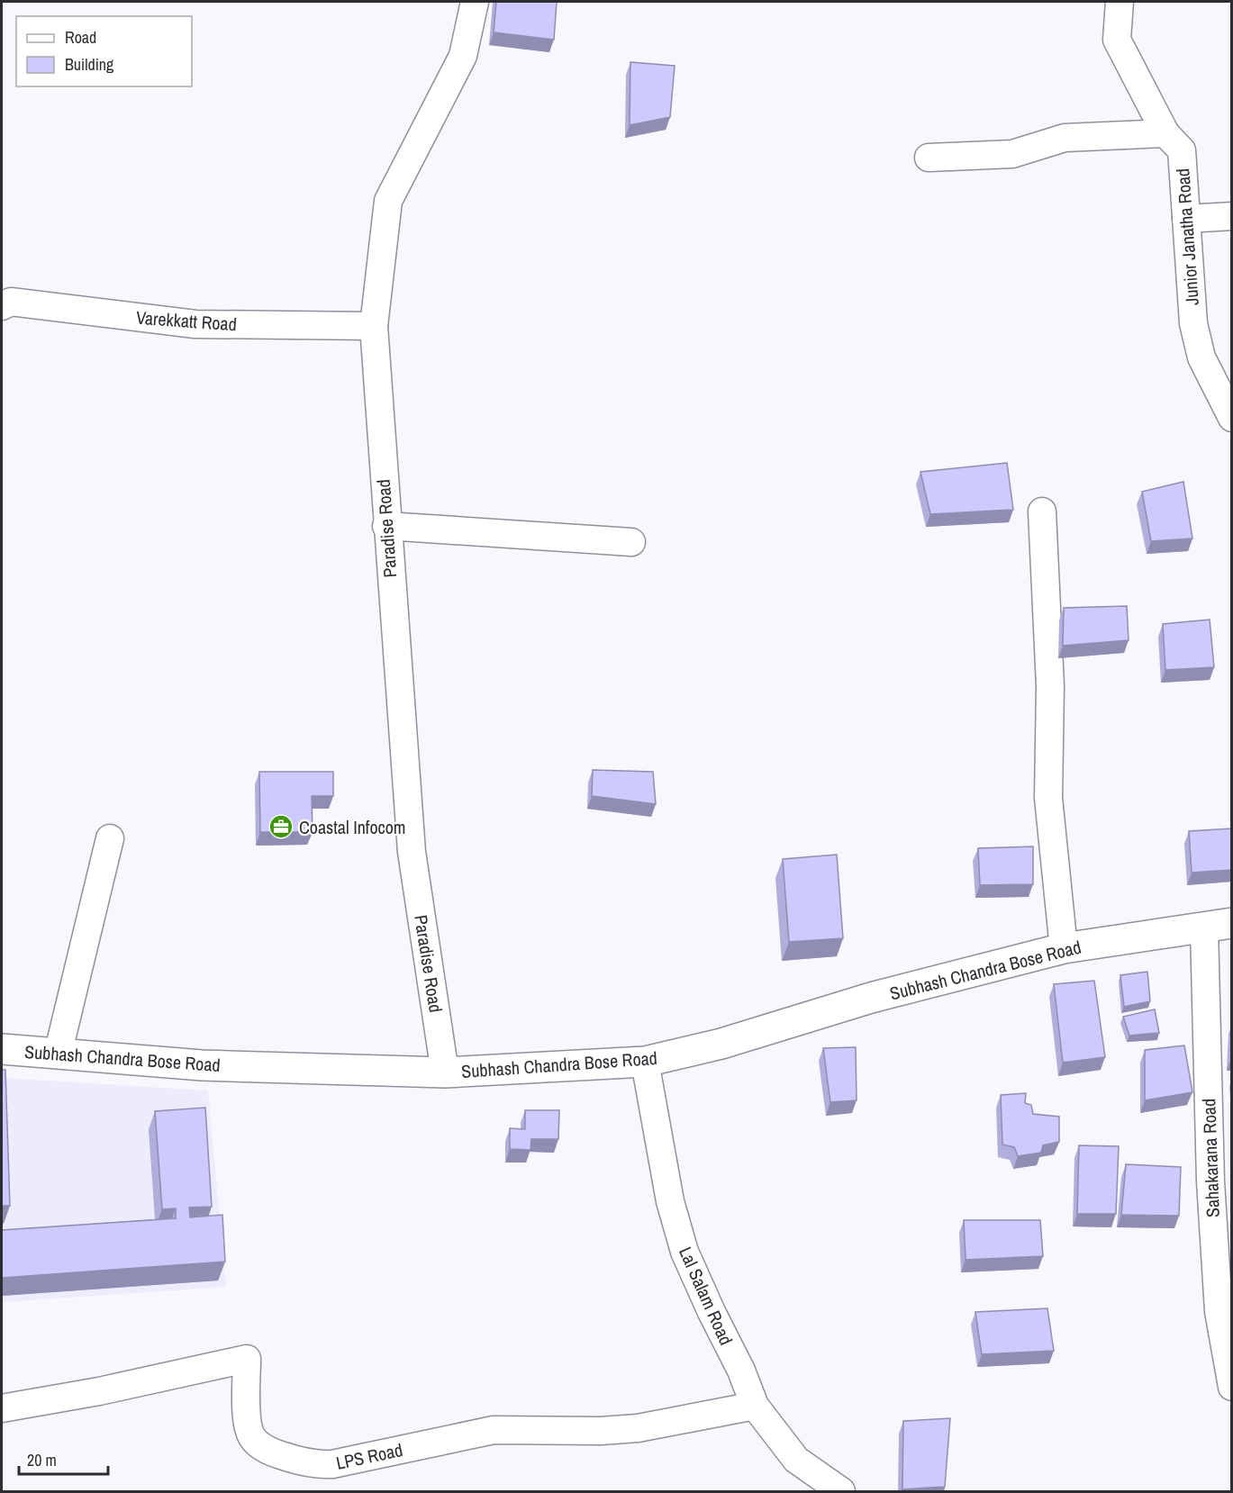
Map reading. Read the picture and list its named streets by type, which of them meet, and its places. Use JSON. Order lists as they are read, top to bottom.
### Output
{
  "streets": {
    "main road": ["Subhash Chandra Bose Road"],
    "street": [
      "Junior Janatha Road",
      "Varekkatt Road",
      "Paradise Road",
      "Sahakarana Road",
      "Lal Salam Road",
      "LPS Road"
    ]
  },
  "crossings": [
    ["Varekkatt Road", "Paradise Road"],
    ["Paradise Road", "Subhash Chandra Bose Road"],
    ["Subhash Chandra Bose Road", "Sahakarana Road"],
    ["Subhash Chandra Bose Road", "Lal Salam Road"],
    ["Lal Salam Road", "LPS Road"]
  ],
  "places": {
    "office": ["Coastal Infocom"]
  },
  "legend": ["Road", "Building"],
  "scale_bar": "20 m"
}
